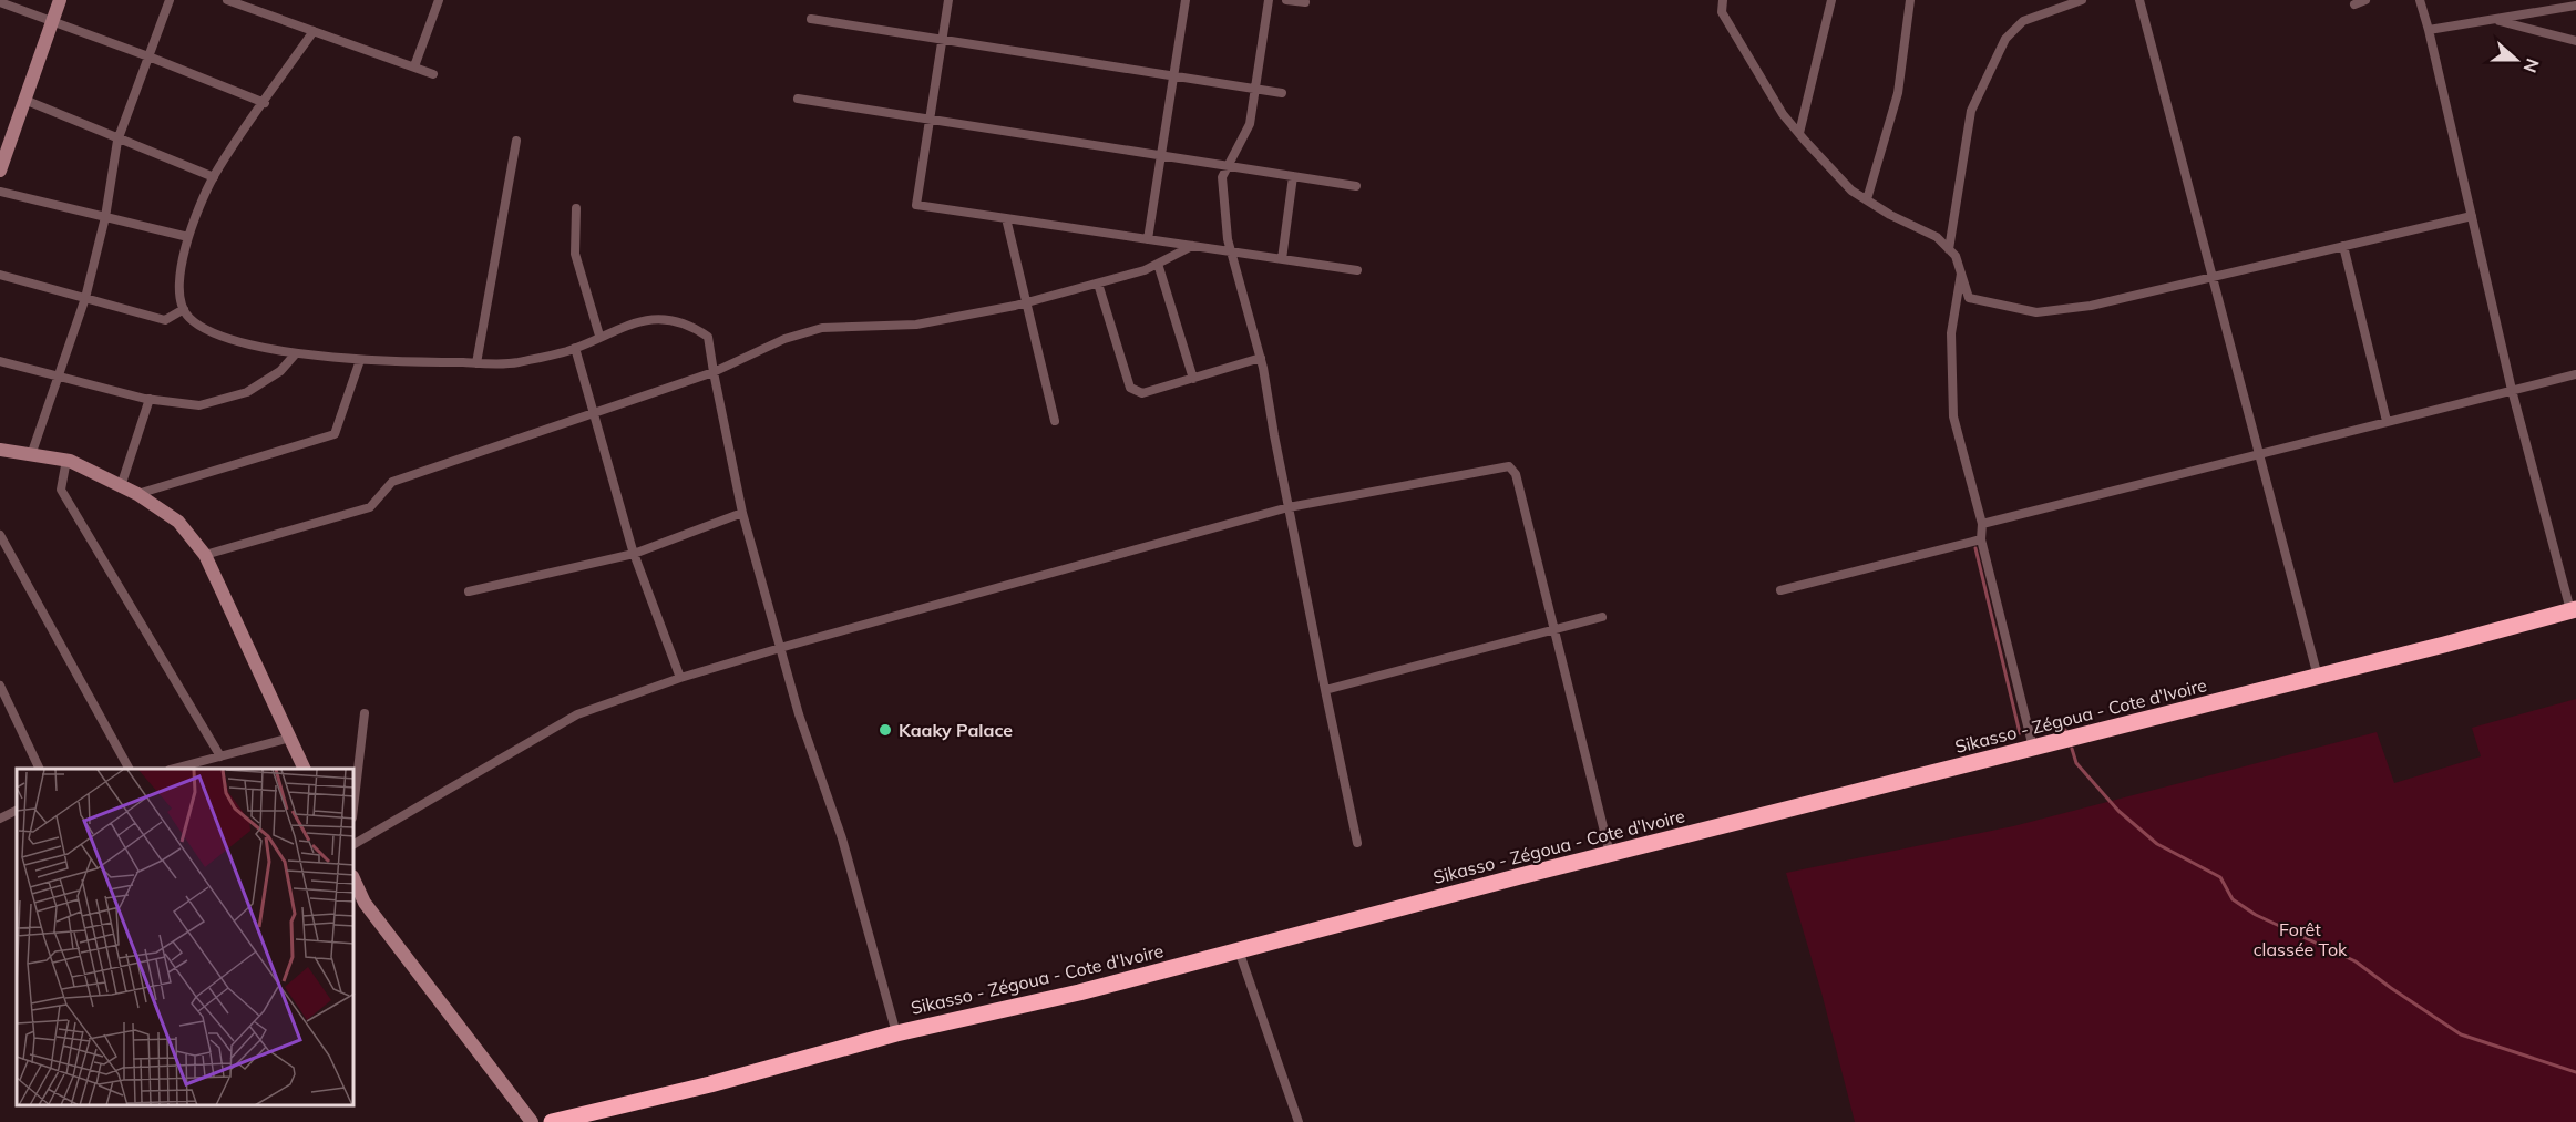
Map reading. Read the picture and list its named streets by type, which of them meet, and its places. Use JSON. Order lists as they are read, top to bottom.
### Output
{
  "streets": {
    "highway": ["Sikasso - Zégoua - Cote d'Ivoire"]
  },
  "parks": ["Forêt classée Tok"],
  "places": ["Kaaky Palace"],
  "north": "right"
}
